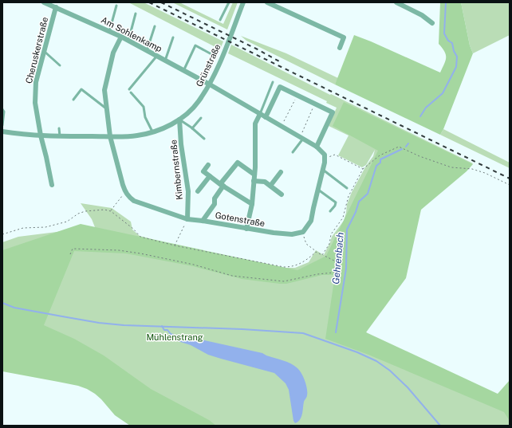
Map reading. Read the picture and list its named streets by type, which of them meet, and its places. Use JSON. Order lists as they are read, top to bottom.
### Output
{
  "streets": {
    "street": [
      "Am Sohlenkamp",
      "Cheruskerstraße",
      "Grünstraße",
      "Kimbernstraße",
      "Gotenstraße"
    ]
  },
  "crossings": [
    ["Am Sohlenkamp", "Cheruskerstraße"],
    ["Am Sohlenkamp", "Grünstraße"],
    ["Cheruskerstraße", "Grünstraße"],
    ["Grünstraße", "Kimbernstraße"],
    ["Kimbernstraße", "Gotenstraße"]
  ],
  "water": ["Gehrenbach"],
  "parks": ["Mühlenstrang"]
}
